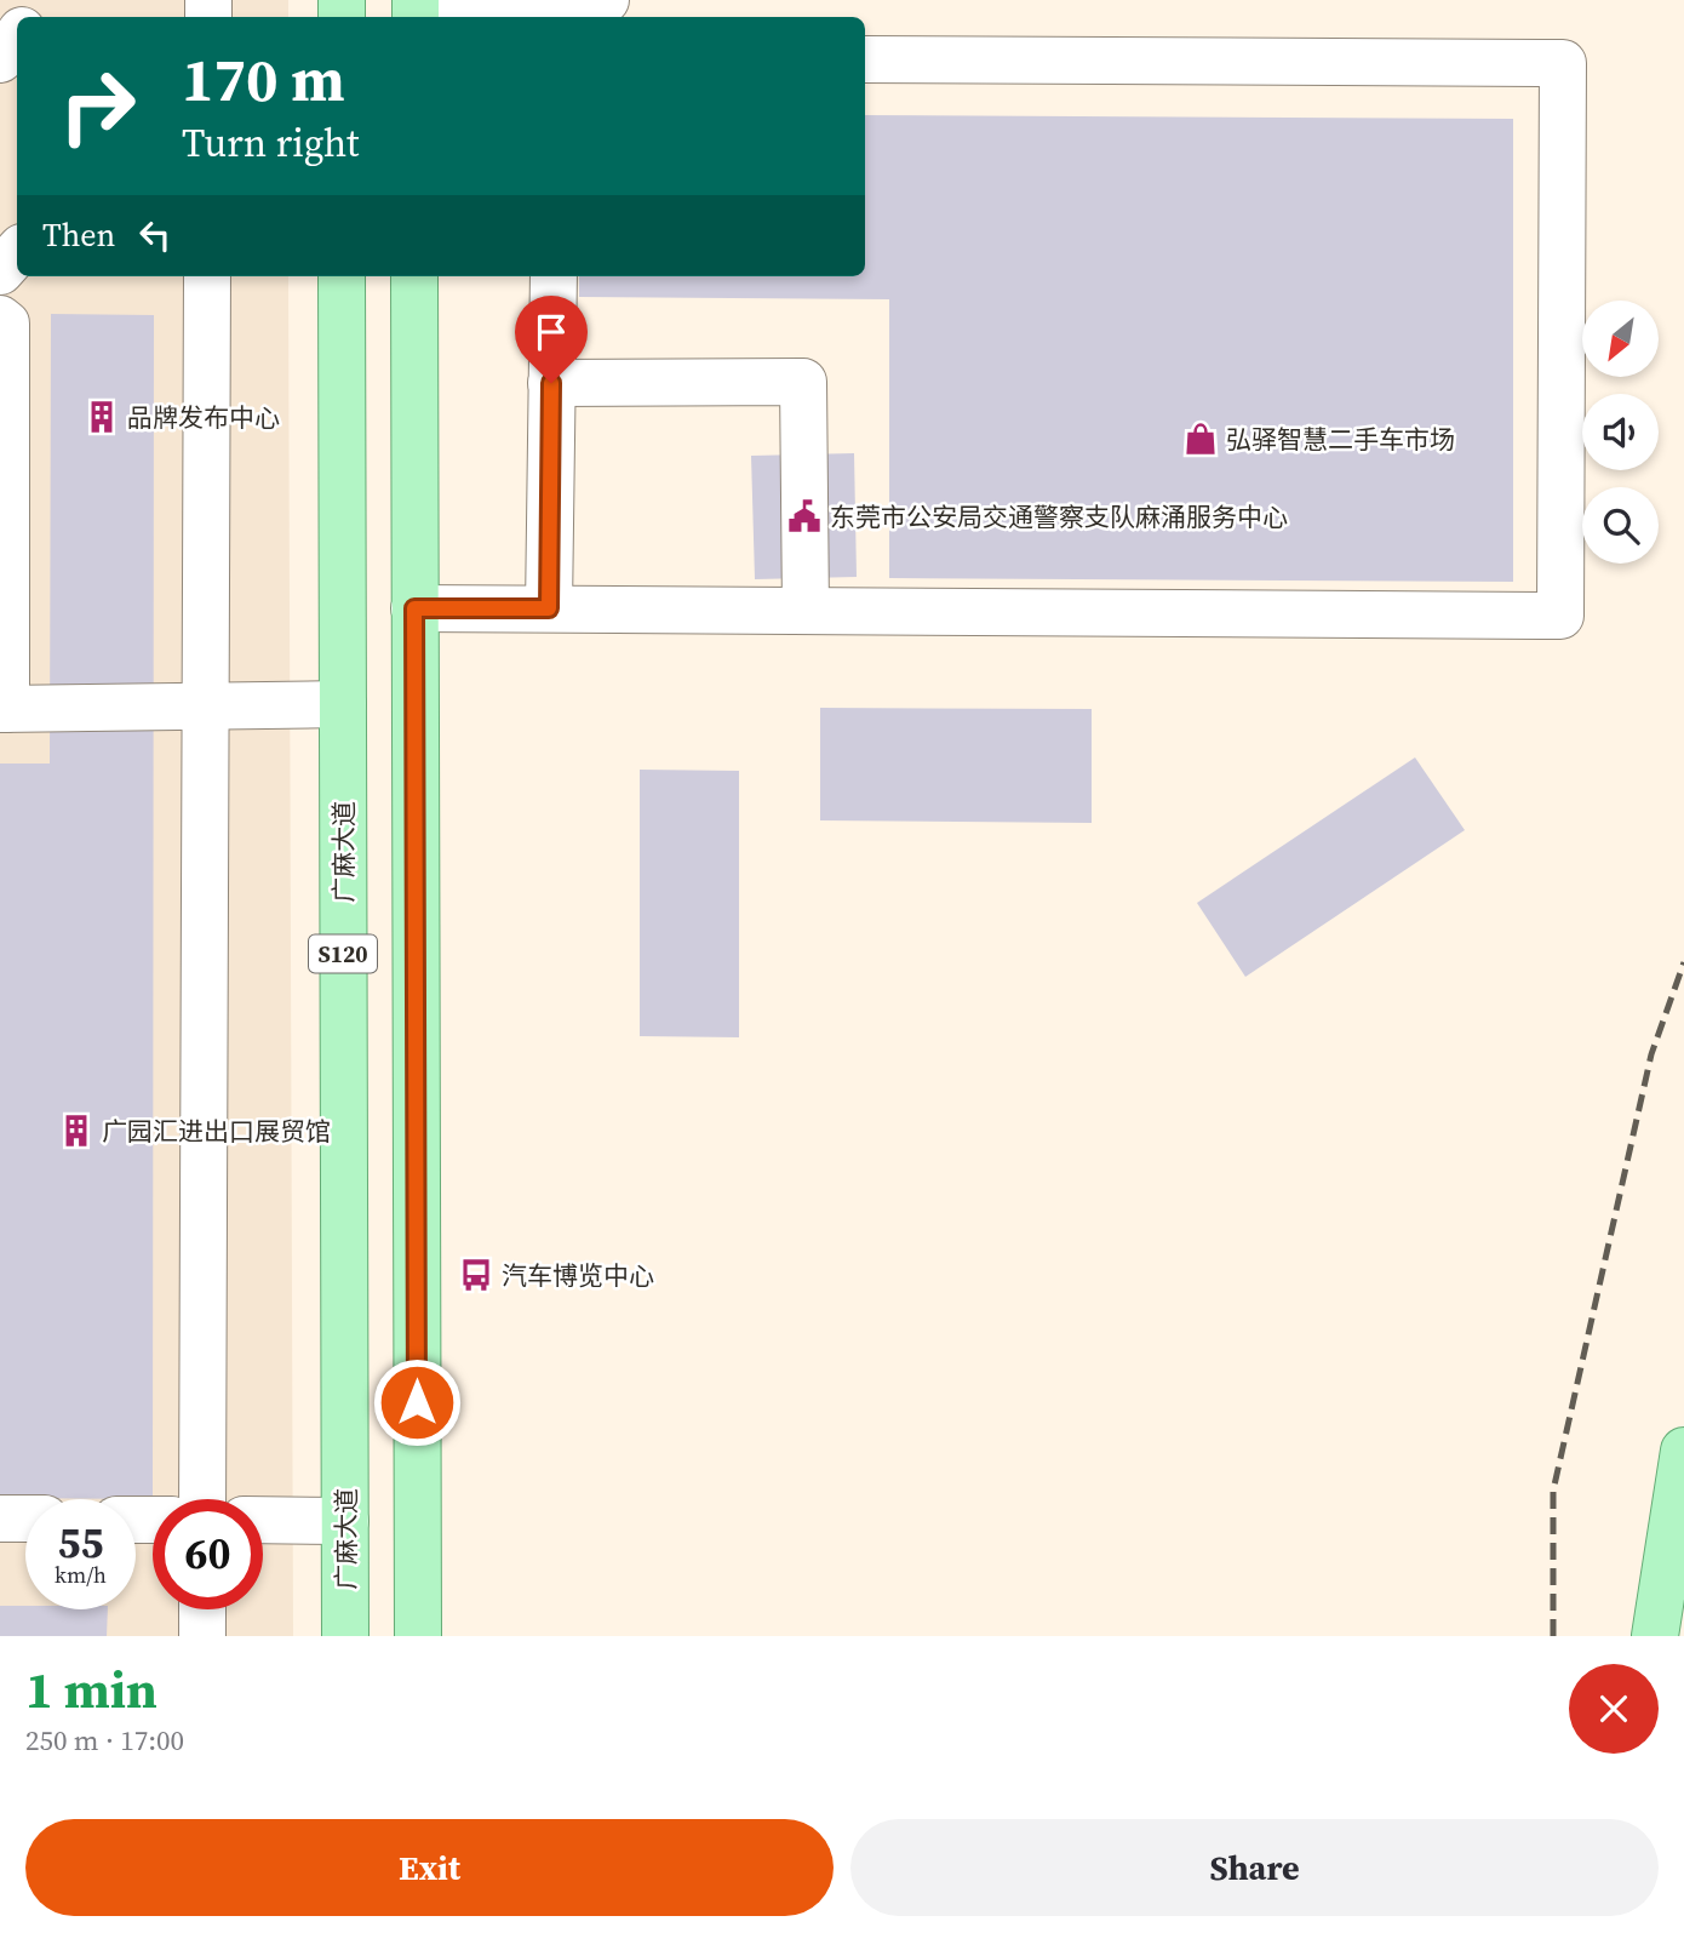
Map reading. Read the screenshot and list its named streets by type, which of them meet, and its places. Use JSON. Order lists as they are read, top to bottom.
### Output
{
  "streets": {
    "main road": ["广麻大道", "S120"]
  },
  "places": {
    "building": ["品牌发布中心", "广园汇进出口展贸馆"],
    "shop": ["弘驿智慧二手车市场"],
    "public building": ["东莞市公安局交通警察支队麻涌服务中心"],
    "bus stop": ["汽车博览中心"]
  },
  "north": "bottom left",
  "page": {
    "turn": ["170 m", "Turn right"],
    "then": "Then",
    "speed": "55 km/h",
    "limit": "60",
    "heading": ["1 min", "250 m · 17:00"],
    "buttons": ["Exit", "Share"]
  }
}
